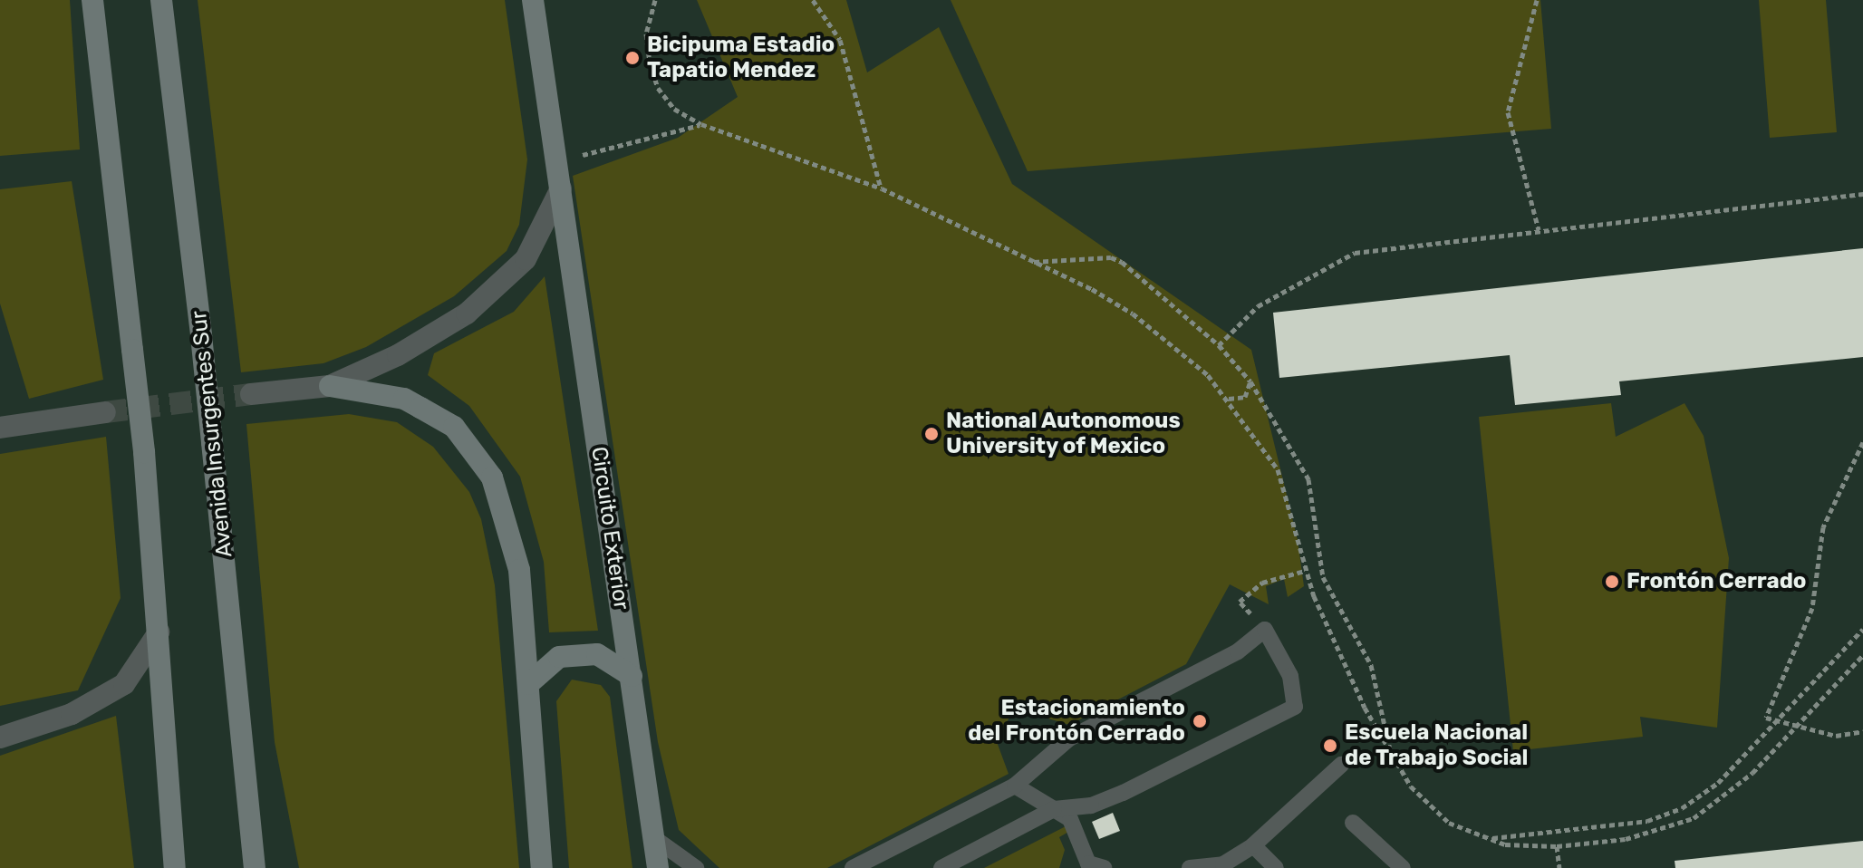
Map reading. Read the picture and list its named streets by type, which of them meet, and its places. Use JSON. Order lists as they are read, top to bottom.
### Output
{
  "streets": {
    "main road": ["Avenida Insurgentes Sur", "Circuito Exterior"]
  },
  "places": [
    "Bicipuma Estadio Tapatio Mendez",
    "National Autonomous University of Mexico",
    "Frontón Cerrado",
    "Estacionamiento del Frontón Cerrado",
    "Escuela Nacional de Trabajo Social"
  ]
}
